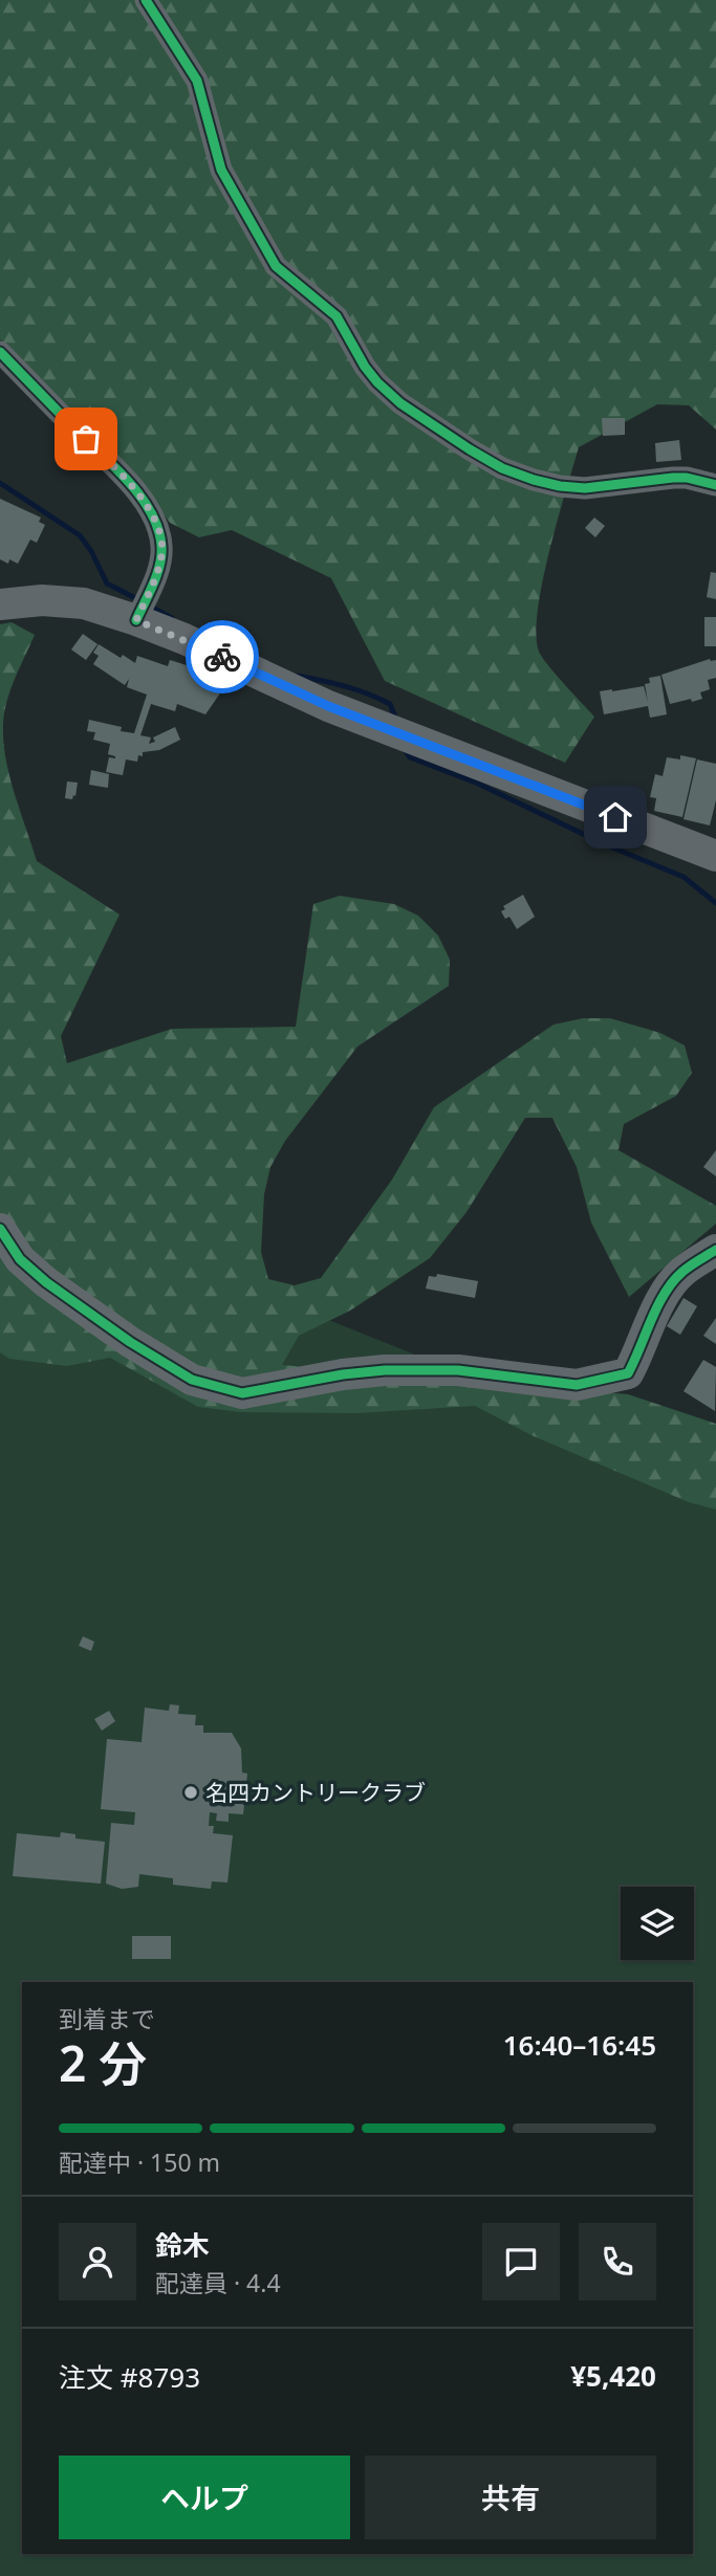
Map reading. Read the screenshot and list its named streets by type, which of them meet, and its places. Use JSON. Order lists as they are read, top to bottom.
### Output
{
  "places": ["名四カントリークラブ"],
  "page": {
    "heading": ["2 分", "到着まで", "16:40–16:45"],
    "panel": [
      "鈴木",
      "配達員 · 4.4",
      "注文 #8793",
      "¥5,420"
    ],
    "bar": "配達中 · 150 m",
    "buttons": ["ヘルプ", "共有"]
  }
}
